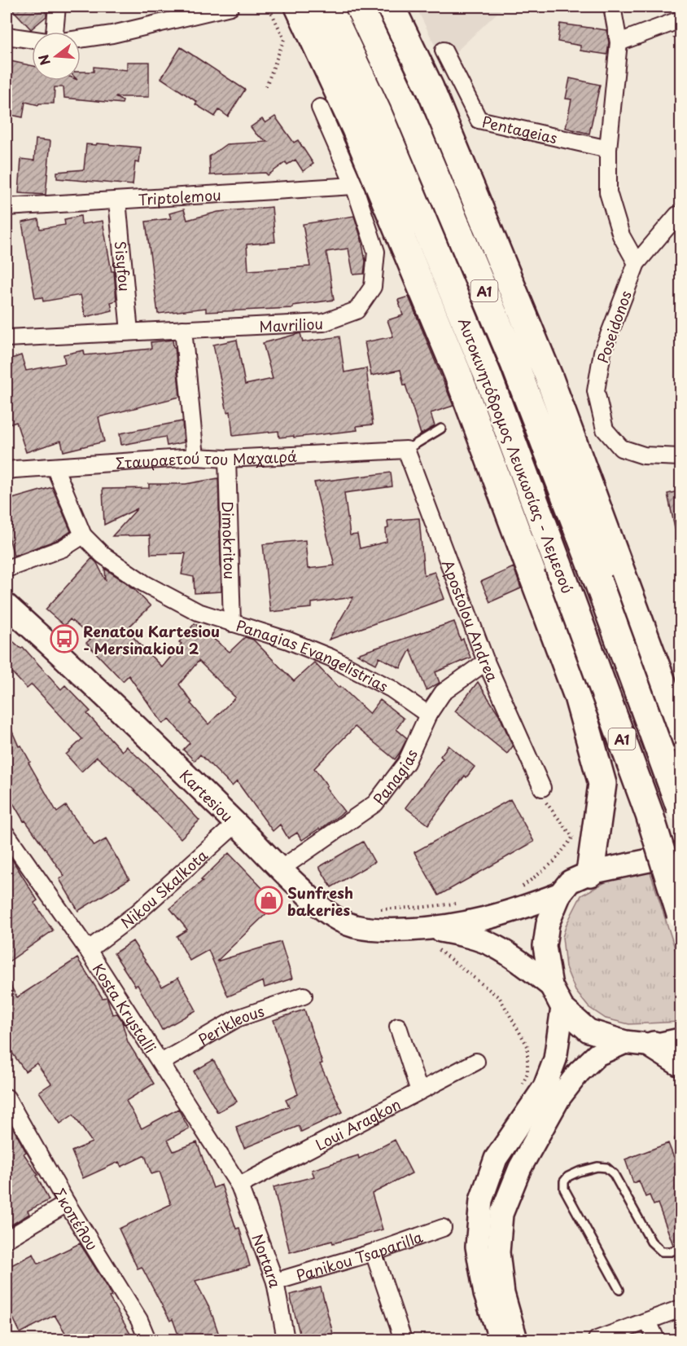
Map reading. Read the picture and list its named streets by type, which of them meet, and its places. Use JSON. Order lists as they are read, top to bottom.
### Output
{
  "streets": {
    "highway": ["A1", "Αυτοκινητόδρομος Λευκωσίας - Λεμεσού"],
    "street": [
      "Pentageias",
      "Triptolemou",
      "Sisyfou",
      "Mavriliou",
      "Poseidonos",
      "Σταυραετού του Μαχαιρά",
      "Dimokritou",
      "Apostolou Andrea",
      "Panagias Evangelistrias",
      "Panagias",
      "Kartesiou",
      "Nikou Skalkota",
      "Kosta Krystalli",
      "Perikleous",
      "Loui Aragkon",
      "Σκοπέλου",
      "Panikou Tsaparilla",
      "Nortara"
    ]
  },
  "crossings": [
    ["Triptolemou", "Sisyfou"],
    ["Triptolemou", "Mavriliou"],
    ["Sisyfou", "Mavriliou"],
    ["Σταυραετού του Μαχαιρά", "Dimokritou"],
    ["Σταυραετού του Μαχαιρά", "Apostolou Andrea"],
    ["Σταυραετού του Μαχαιρά", "Panagias Evangelistrias"],
    ["Dimokritou", "Panagias Evangelistrias"],
    ["Apostolou Andrea", "Panagias"],
    ["Panagias Evangelistrias", "Panagias"],
    ["Panagias", "Kartesiou"],
    ["Kartesiou", "Nikou Skalkota"],
    ["Nikou Skalkota", "Kosta Krystalli"],
    ["Kosta Krystalli", "Perikleous"],
    ["Kosta Krystalli", "Loui Aragkon"],
    ["Kosta Krystalli", "Nortara"],
    ["Loui Aragkon", "Nortara"],
    ["Panikou Tsaparilla", "Nortara"]
  ],
  "places": {
    "bus stop": ["Renatou Kartesiou - Mersinakiou 2"],
    "shop": ["Sunfresh bakeries"]
  },
  "north": "left"
}
